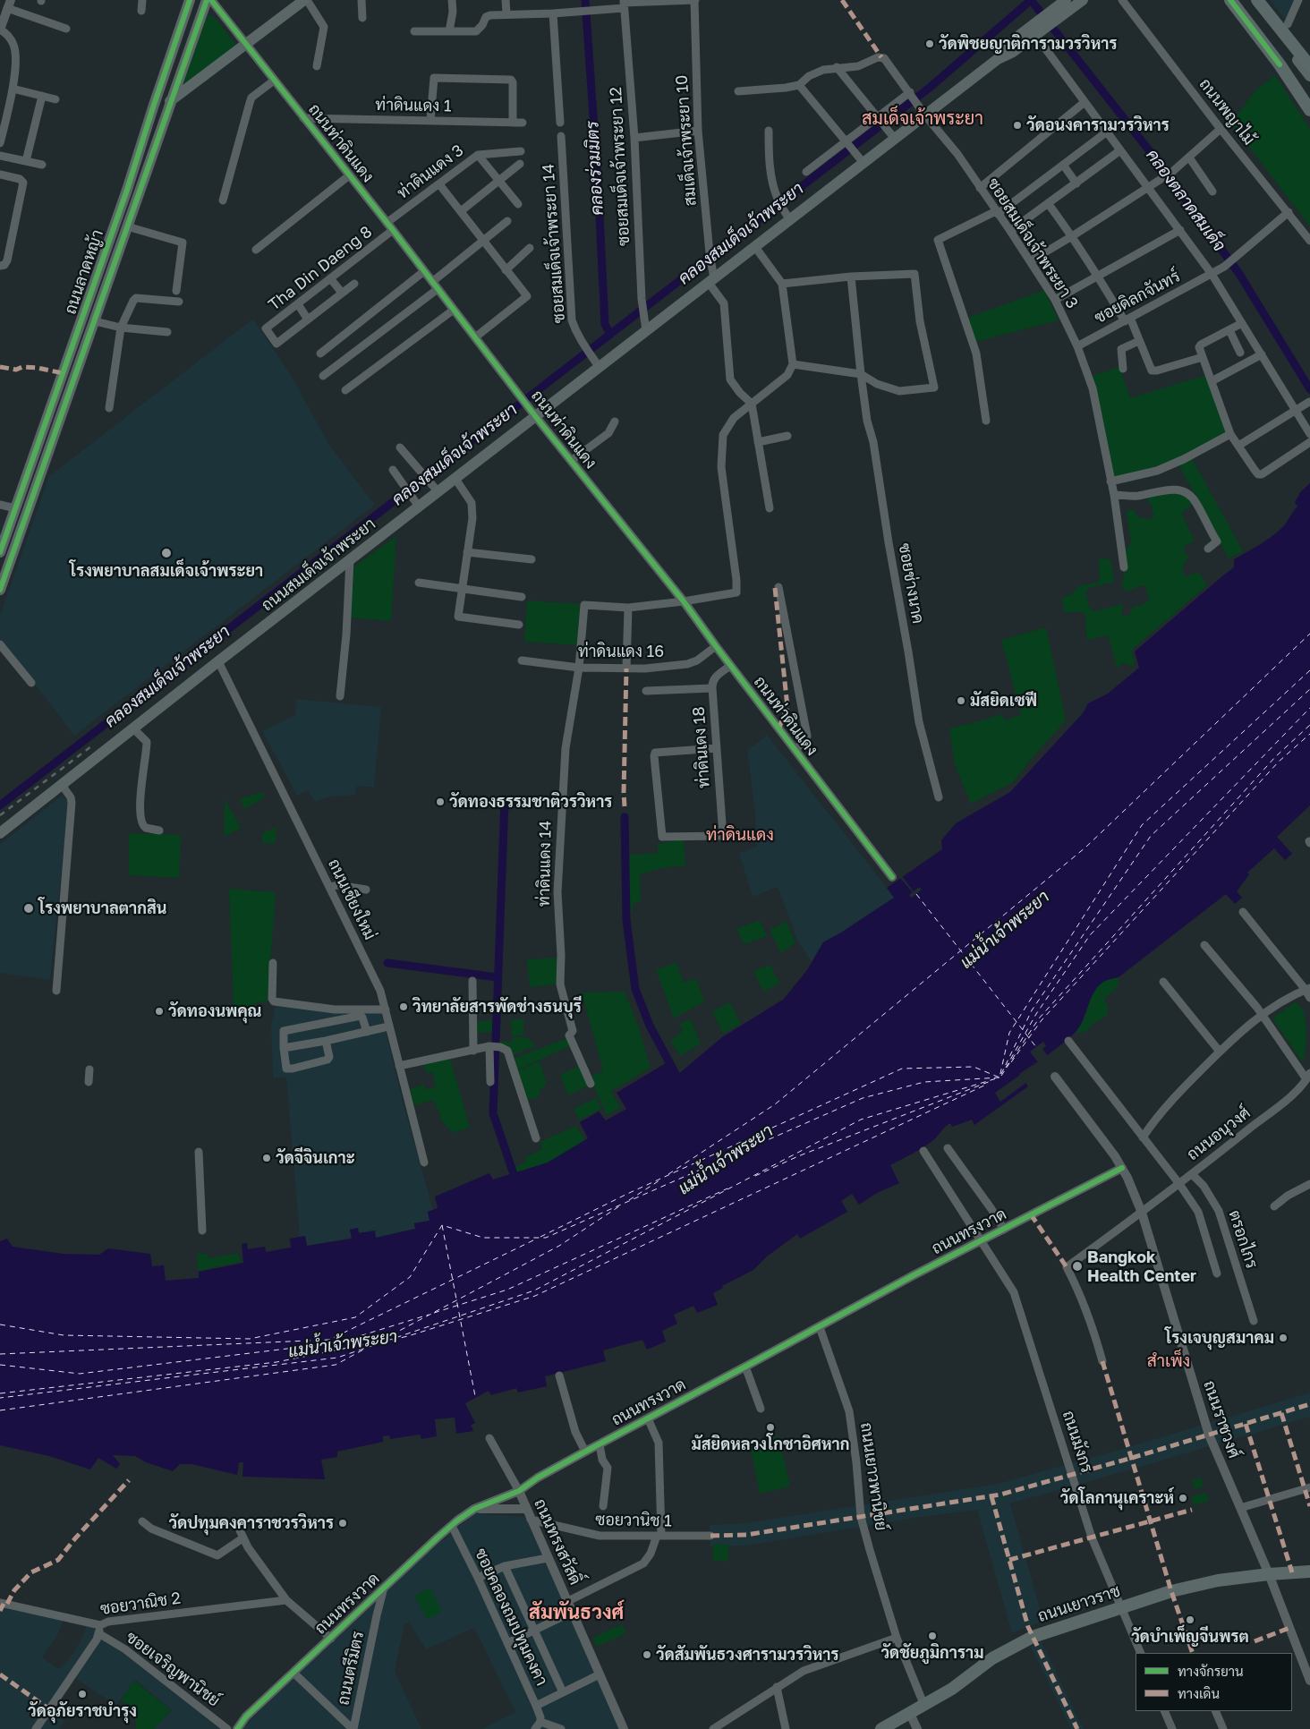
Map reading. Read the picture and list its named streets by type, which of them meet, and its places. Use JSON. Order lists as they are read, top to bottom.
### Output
{
  "streets": {
    "main road": ["ถนนลาดหญ้า", "ถนนสมเด็จเจ้าพระยา", "ถนนเยาวราช"],
    "street": [
      "ท่าดินแดง 1",
      "ถนนพญาไม้",
      "สมเด็จเจ้าพระยา 10",
      "ถนนท่าดินแดง",
      "ซอยสมเด็จเจ้าพระยา 12",
      "ท่าดินแดง 3",
      "ซอยสมเด็จเจ้าพระยา 14",
      "ซอยสมเด็จเจ้าพระยา 3",
      "Tha Din Daeng 8",
      "ซอยดิลกจันทร์",
      "ซอยช่างนาค",
      "ท่าดินแดง 16",
      "ท่าดินเดง 18",
      "ท่าดินแดง 14",
      "ถนนเชียงใหม่",
      "ถนนอนุวงศ์",
      "ถนนทรงวาด",
      "ตรอกไกร",
      "ถนนราชวงศ์",
      "ถนนมังกร",
      "ถนนเยาวพานิชย์",
      "ซอยวานิช 1",
      "ถนนทรงสวัสดิ์",
      "ซอยวาณิช 2",
      "ซอยคลองถมปทุมคงคา",
      "ถนนตรีมิตร",
      "ซอยเจริญพานิชย์"
    ]
  },
  "crossings": [
    ["ท่าดินแดง 1", "ถนนท่าดินแดง"],
    ["ถนนพญาไม้", "ซอยดิลกจันทร์"],
    ["สมเด็จเจ้าพระยา 10", "ถนนสมเด็จเจ้าพระยา"],
    ["ถนนท่าดินแดง", "ท่าดินแดง 3"],
    ["ถนนท่าดินแดง", "Tha Din Daeng 8"],
    ["ถนนท่าดินแดง", "ถนนสมเด็จเจ้าพระยา"],
    ["ถนนท่าดินแดง", "ท่าดินแดง 16"],
    ["ถนนท่าดินแดง", "ท่าดินเดง 18"],
    ["ถนนท่าดินแดง", "ท่าดินแดง 14"],
    ["ซอยสมเด็จเจ้าพระยา 12", "ถนนสมเด็จเจ้าพระยา"],
    ["ซอยสมเด็จเจ้าพระยา 14", "ถนนสมเด็จเจ้าพระยา"],
    ["ซอยสมเด็จเจ้าพระยา 3", "ซอยดิลกจันทร์"],
    ["ซอยสมเด็จเจ้าพระยา 3", "ถนนสมเด็จเจ้าพระยา"],
    ["ถนนสมเด็จเจ้าพระยา", "ถนนเชียงใหม่"],
    ["ท่าดินแดง 16", "ท่าดินแดง 14"],
    ["ถนนอนุวงศ์", "ตรอกไกร"],
    ["ถนนอนุวงศ์", "ถนนราชวงศ์"],
    ["ถนนทรงวาด", "ถนนราชวงศ์"],
    ["ถนนทรงวาด", "ถนนมังกร"],
    ["ถนนทรงวาด", "ถนนเยาวพานิชย์"],
    ["ถนนทรงวาด", "ถนนทรงสวัสดิ์"],
    ["ถนนทรงวาด", "ซอยคลองถมปทุมคงคา"],
    ["ถนนทรงวาด", "ถนนตรีมิตร"],
    ["ถนนราชวงศ์", "ถนนเยาวราช"],
    ["ถนนมังกร", "ถนนเยาวราช"],
    ["ถนนเยาวพานิชย์", "ถนนเยาวราช"],
    ["ซอยวานิช 1", "ถนนทรงสวัสดิ์"],
    ["ซอยวาณิช 2", "ซอยเจริญพานิชย์"]
  ],
  "districts": [
    "สมเด็จเจ้าพระยา",
    "ท่าดินแดง",
    "สำเพ็ง",
    "สัมพันธวงศ์"
  ],
  "water": [
    "คลองร่วมมิตร",
    "คลองตลาดสมเด็จ",
    "คลองสมเด็จเจ้าพระยา",
    "แม่น้ำเจ้าพระยา"
  ],
  "places": [
    "วัดพิชยญาติการามวรวิหาร",
    "วัดอนงคารามวรวิหาร",
    "โรงพยาบาลสมเด็จเจ้าพระยา",
    "มัสยิดเซฟี",
    "วัดทองธรรมชาติวรวิหาร",
    "โรงพยาบาลตากสิน",
    "วิทยาลัยสารพัดช่างธนบุรี",
    "วัดทองนพคุณ",
    "วัดจีจินเกาะ",
    "Bangkok Health Center",
    "โรงเจบุญสมาคม",
    "มัสยิดหลวงโกชาอิศหาก",
    "วัดโลกานุเคราะห์",
    "วัดปทุมคงคาราชวรวิหาร",
    "วัดบำเพ็ญจีนพรต",
    "วัดชัยภูมิการาม",
    "วัดสัมพันธวงศารามวรวิหาร",
    "วัดอุภัยราชบำรุง"
  ],
  "legend": ["ทางจักรยาน", "ทางเดิน"]
}
